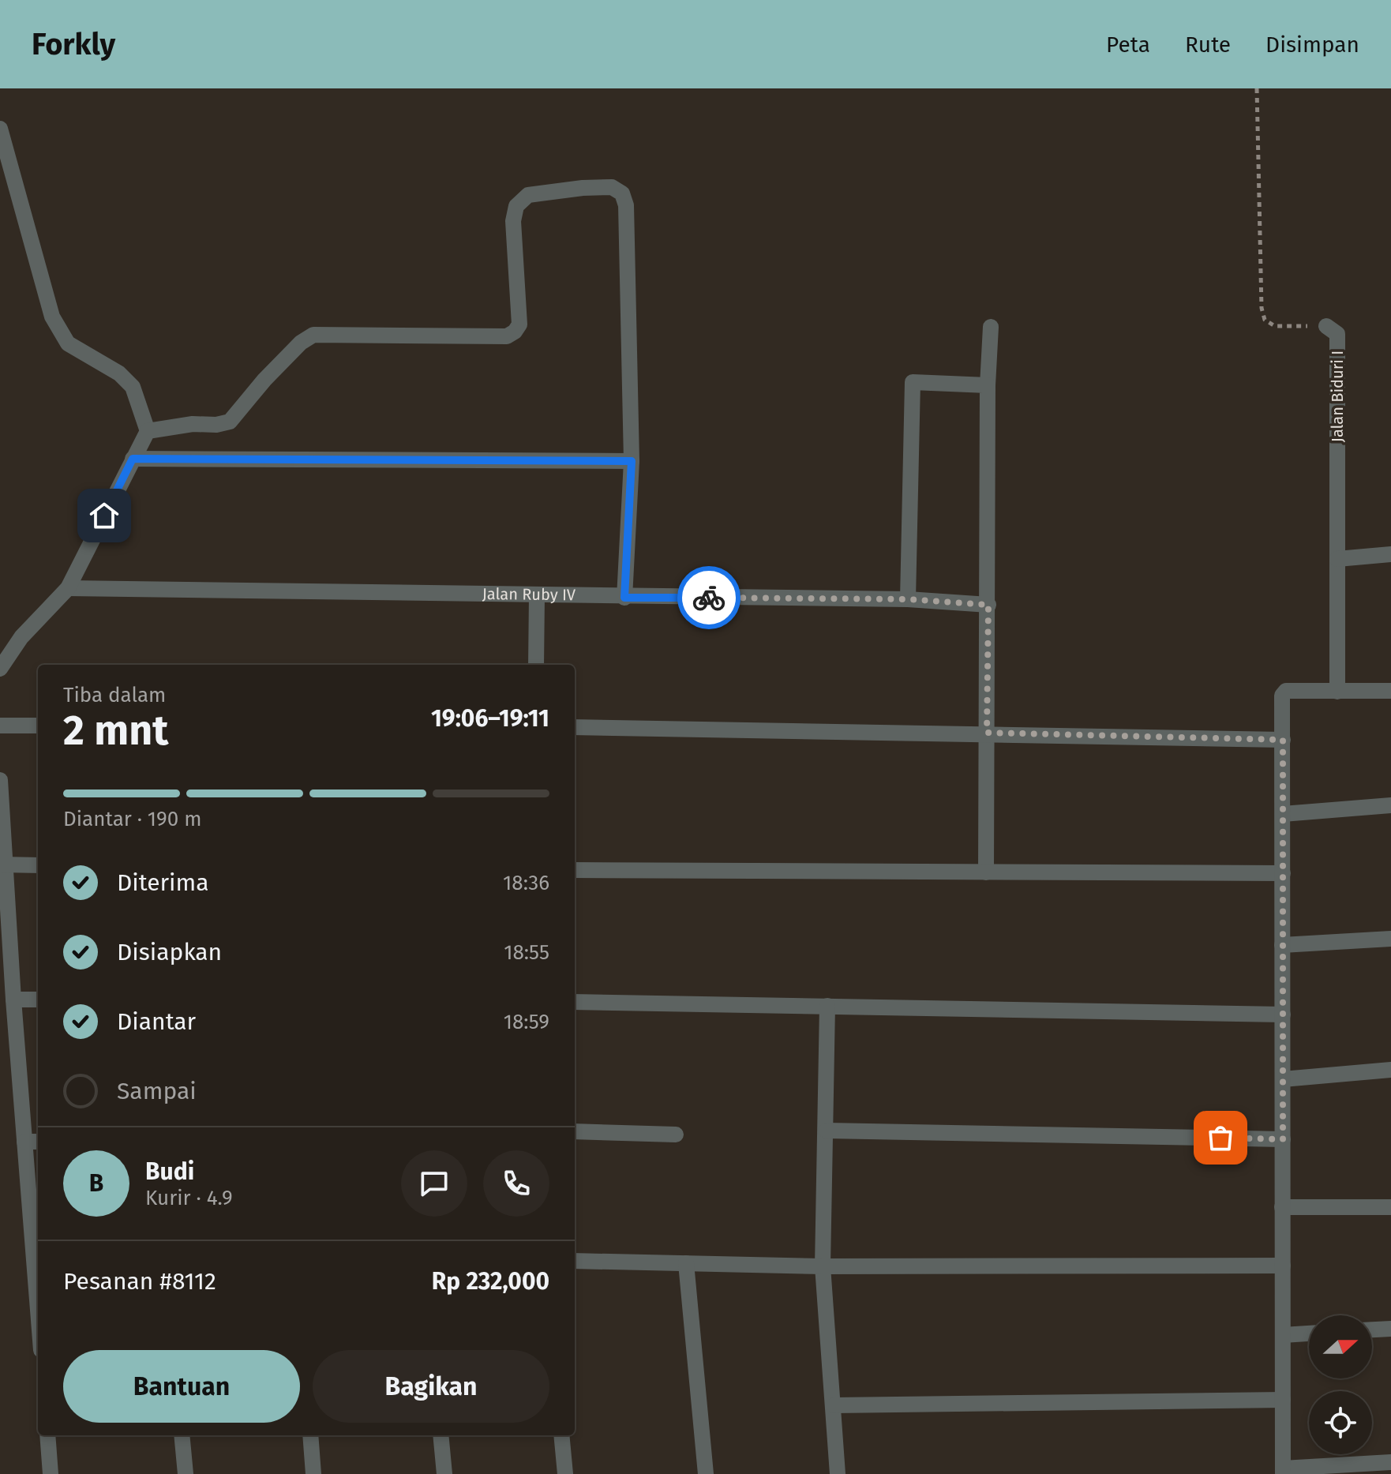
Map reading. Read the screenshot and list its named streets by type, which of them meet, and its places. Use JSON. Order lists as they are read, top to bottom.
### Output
{
  "streets": {
    "street": ["Jalan Biduri I", "Jalan Ruby IV"]
  },
  "north": "right",
  "page": {
    "header": "Forkly",
    "nav": ["Peta", "Rute", "Disimpan"],
    "heading": ["2 mnt", "Tiba dalam", "19:06–19:11"],
    "panel": [
      "Budi",
      "Kurir · 4.9",
      "Pesanan #8112",
      "Rp 232,000"
    ],
    "bar": "Diantar · 190 m",
    "list": [
      ["Diterima", "18:36"],
      ["Disiapkan", "18:55"],
      ["Diantar", "18:59"],
      "Sampai"
    ],
    "round": "B",
    "buttons": ["Bantuan", "Bagikan"]
  }
}
